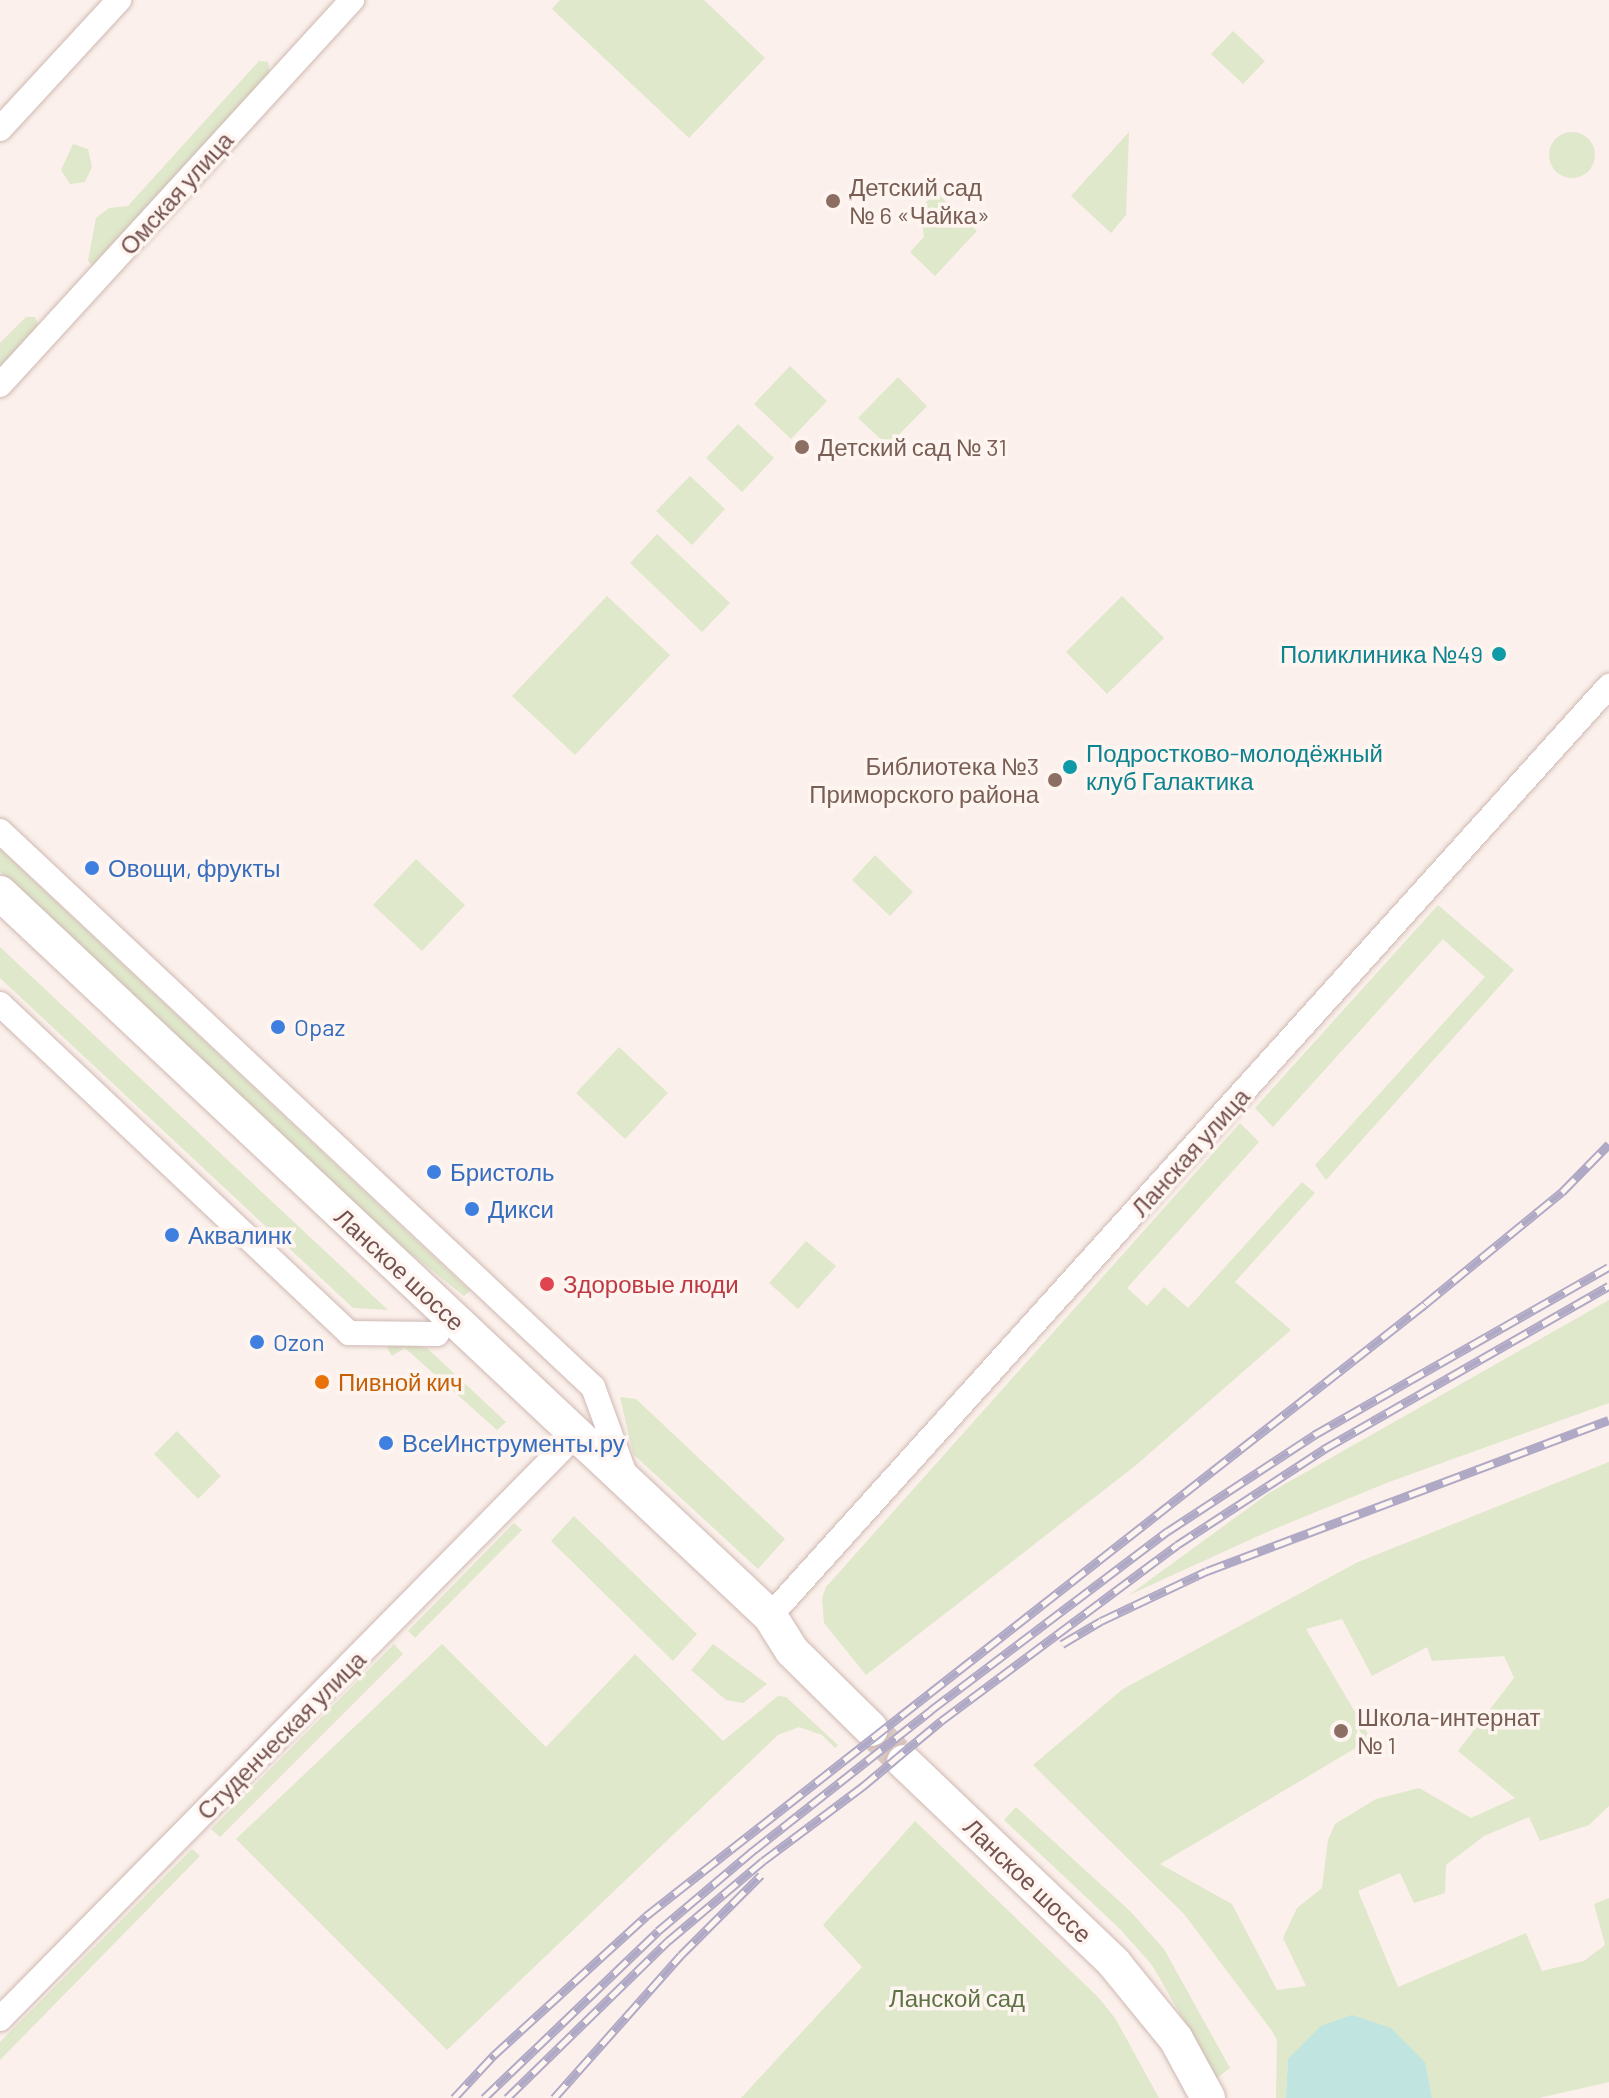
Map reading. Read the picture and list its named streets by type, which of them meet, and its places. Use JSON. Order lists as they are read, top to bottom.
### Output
{
  "streets": {
    "main road": ["Ланское шоссе"],
    "street": ["Омская улица", "Ланская улица", "Студенческая улица"]
  },
  "crossings": [
    ["Ланская улица", "Ланское шоссе"],
    ["Ланское шоссе", "Студенческая улица"]
  ],
  "parks": ["Ланской сад"],
  "places": [
    "Детский сад № 6 «Чайка»",
    "Детский сад № 31",
    "Поликлиника №49",
    "Подростково-молодёжный клуб Галактика",
    "Библиотека №3 Приморского района",
    "Овощи, фрукты",
    "Opaz",
    "Бристоль",
    "Дикси",
    "Аквалинк",
    "Здоровые люди",
    "Ozon",
    "Пивной кич",
    "ВсеИнструменты.ру",
    "Школа-интернат № 1"
  ]
}
